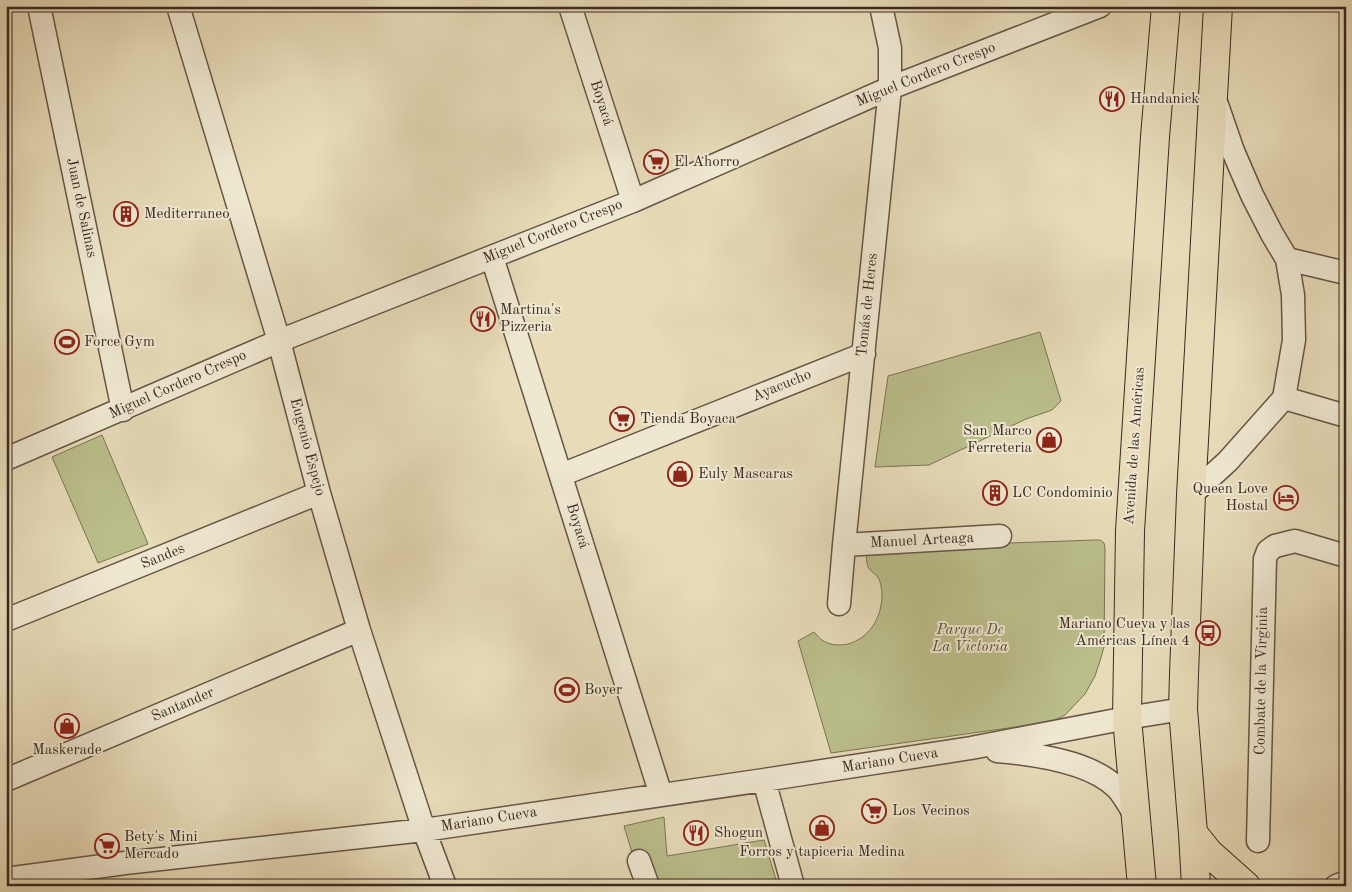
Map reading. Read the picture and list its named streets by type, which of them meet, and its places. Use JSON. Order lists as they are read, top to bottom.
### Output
{
  "streets": {
    "main road": ["Avenida de las Américas"],
    "street": [
      "Miguel Cordero Crespo",
      "Boyacá",
      "Juan de Salinas",
      "Tomás de Heres",
      "Ayacucho",
      "Eugenio Espejo",
      "Manuel Arteaga",
      "Sandes",
      "Combate de la Virginia",
      "Santander",
      "Mariano Cueva"
    ]
  },
  "crossings": [
    ["Miguel Cordero Crespo", "Boyacá"],
    ["Miguel Cordero Crespo", "Juan de Salinas"],
    ["Miguel Cordero Crespo", "Tomás de Heres"],
    ["Miguel Cordero Crespo", "Eugenio Espejo"],
    ["Boyacá", "Ayacucho"],
    ["Boyacá", "Mariano Cueva"],
    ["Tomás de Heres", "Ayacucho"],
    ["Tomás de Heres", "Manuel Arteaga"],
    ["Avenida de las Américas", "Mariano Cueva"],
    ["Eugenio Espejo", "Sandes"],
    ["Eugenio Espejo", "Santander"],
    ["Eugenio Espejo", "Mariano Cueva"]
  ],
  "parks": ["Parque De La Victoria"],
  "places": {
    "restaurant": ["Handanick", "Martina's Pizzeria", "Shogun"],
    "supermarket": [
      "El Ahorro",
      "Tienda Boyaca",
      "Los Vecinos",
      "Bety's Mini Mercado"
    ],
    "building": ["Mediterraneo", "LC Condominio"],
    "sports": ["Force Gym", "Boyer"],
    "shop": [
      "San Marco Ferreteria",
      "Euly Mascaras",
      "Maskerade",
      "Forros y tapiceria Medina"
    ],
    "hotel": ["Queen Love Hostal"],
    "bus stop": ["Mariano Cueva y las Américas Línea 4"]
  }
}
